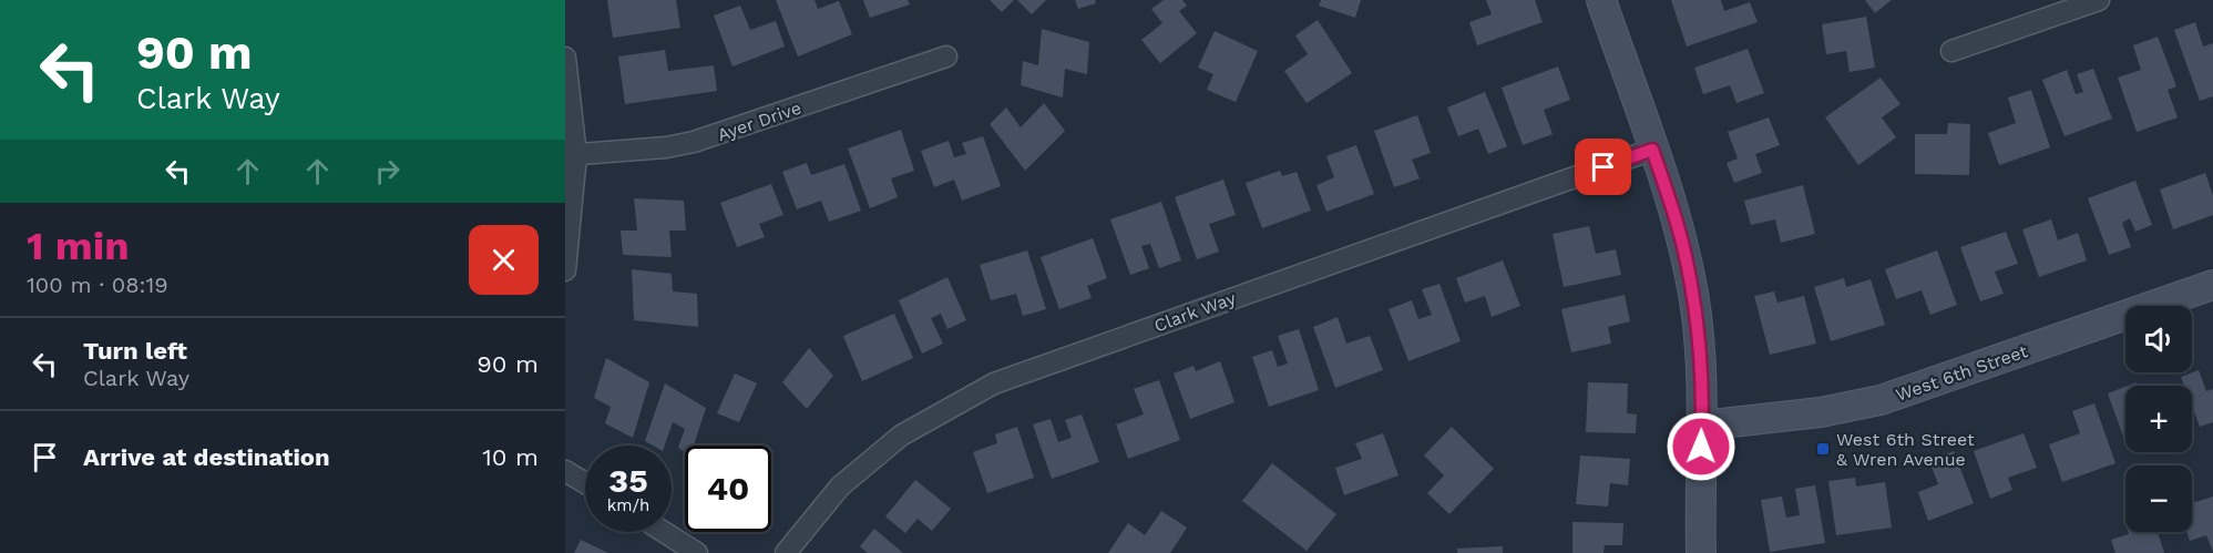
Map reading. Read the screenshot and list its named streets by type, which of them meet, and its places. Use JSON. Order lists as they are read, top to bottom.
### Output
{
  "streets": {
    "street": ["Ayer Drive", "Clark Way", "West 6th Street"]
  },
  "places": {
    "transit": ["West 6th Street & Wren Avenue"]
  },
  "page": {
    "turn": ["90 m", "Clark Way"],
    "heading": ["1 min", "100 m · 08:19"],
    "map_buttons": ["+", "−"],
    "list": [
      {
        "name": "Turn left",
        "note": "Clark Way",
        "value": "90 m"
      },
      {
        "name": "Arrive at destination",
        "value": "10 m"
      }
    ],
    "speed": "35 km/h",
    "limit": "40"
  }
}
